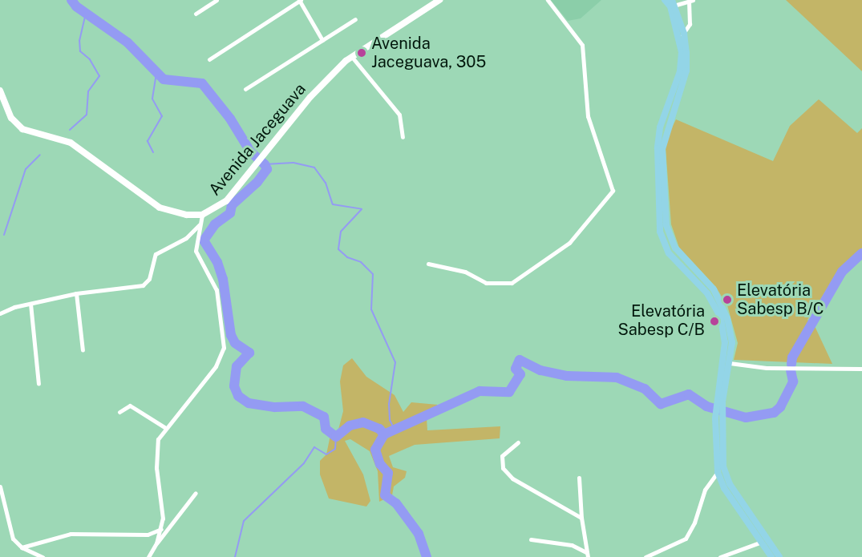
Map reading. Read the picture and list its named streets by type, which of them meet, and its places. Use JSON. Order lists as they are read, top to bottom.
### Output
{
  "streets": {
    "main road": ["Avenida Jaceguava"]
  },
  "places": ["Avenida Jaceguava, 305", "Elevatória Sabesp B/C", "Elevatória Sabesp C/B"]
}
